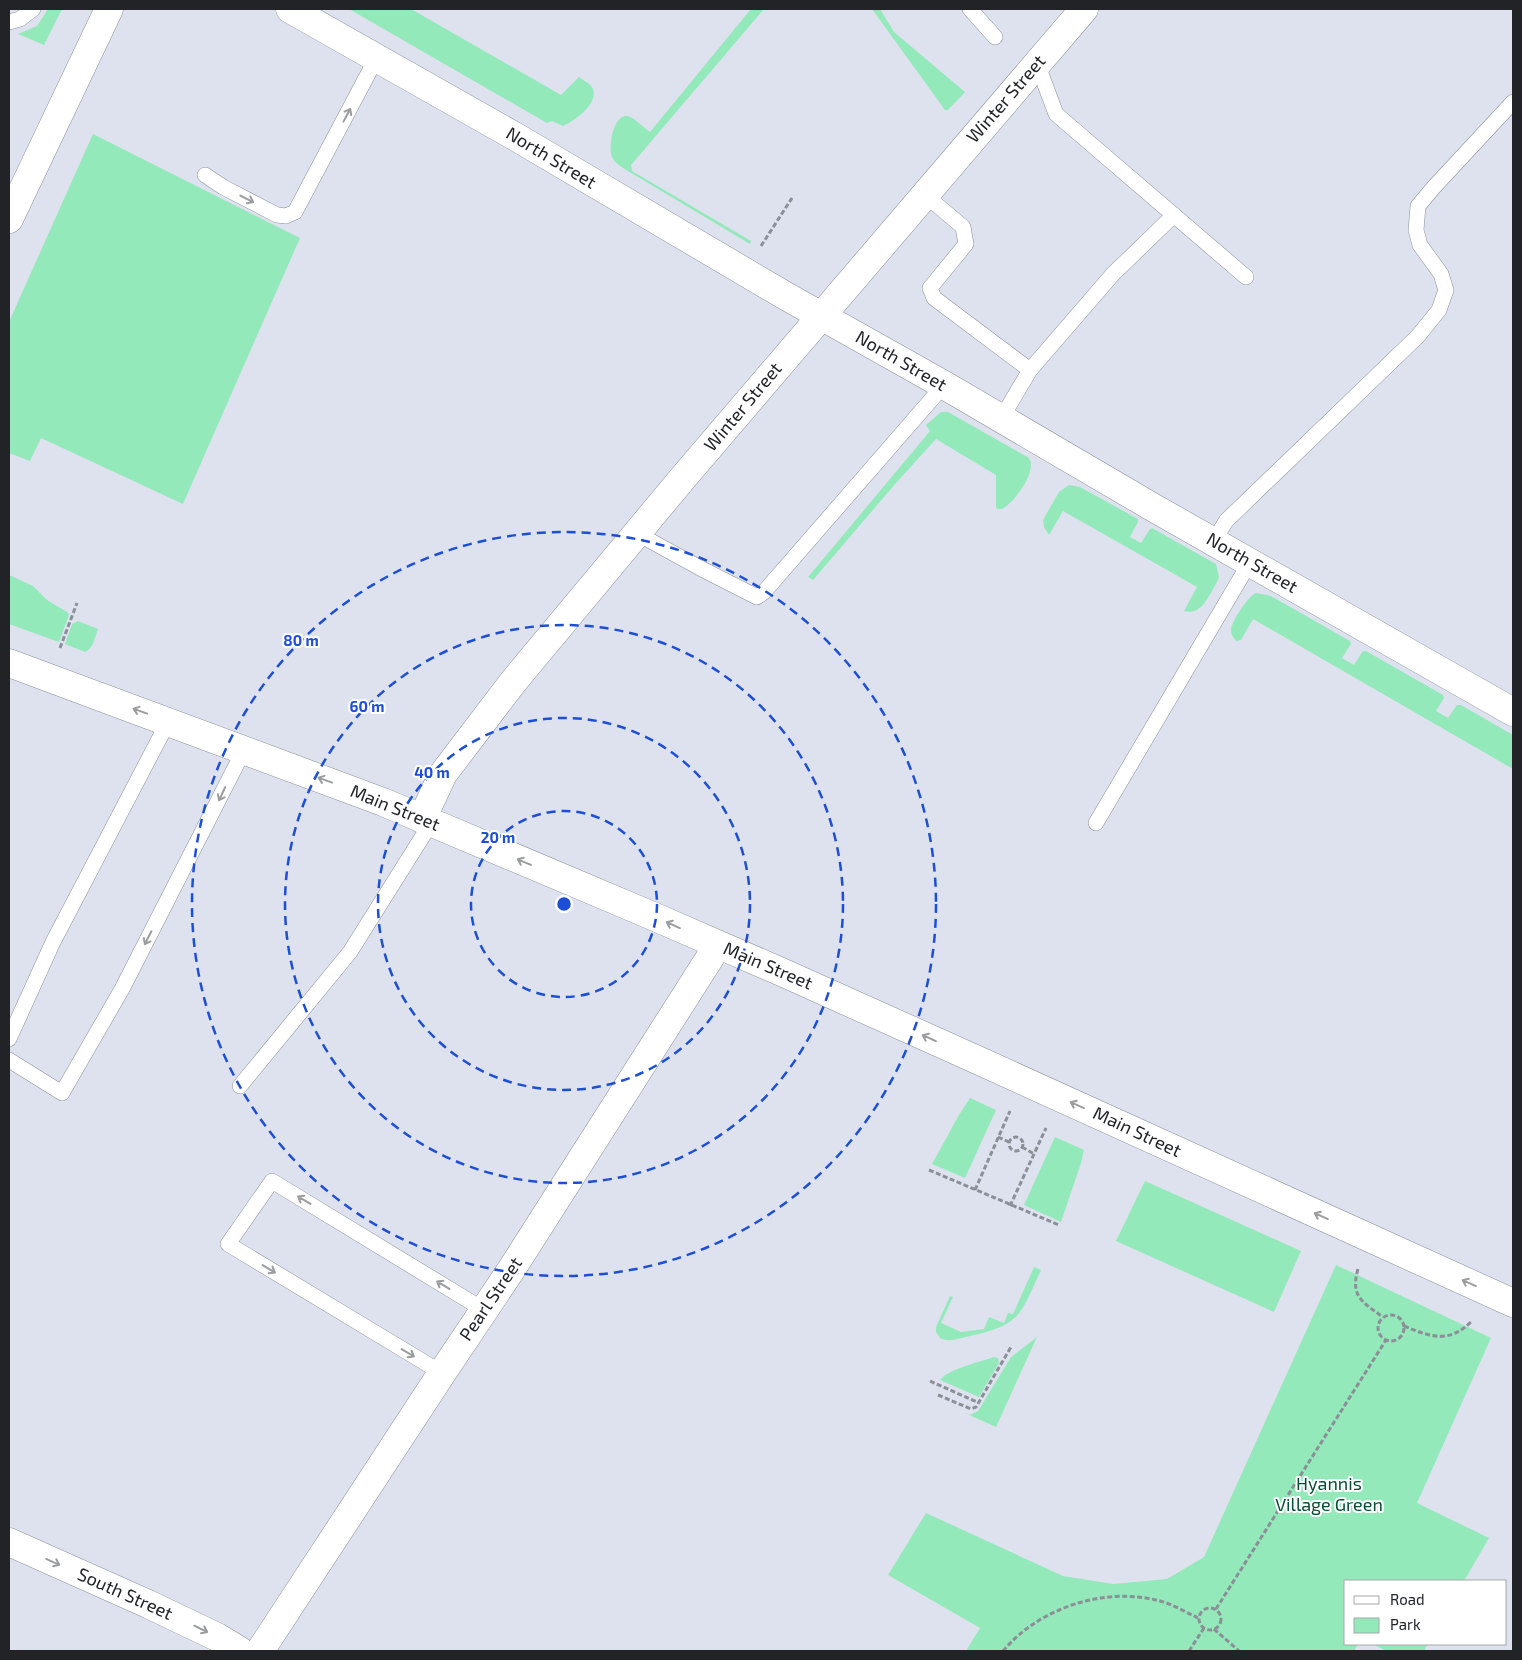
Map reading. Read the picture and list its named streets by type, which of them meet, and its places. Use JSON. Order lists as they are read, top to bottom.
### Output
{
  "streets": {
    "street": [
      "Winter Street",
      "North Street",
      "Main Street",
      "Pearl Street",
      "South Street"
    ]
  },
  "crossings": [
    ["Winter Street", "North Street"],
    ["Winter Street", "Main Street"],
    ["Main Street", "Pearl Street"]
  ],
  "one_way": ["Main Street", "South Street"],
  "parks": ["Hyannis Village Green"],
  "legend": ["Road", "Park"],
  "rings": [
    "80 m",
    "60 m",
    "40 m",
    "20 m"
  ]
}
